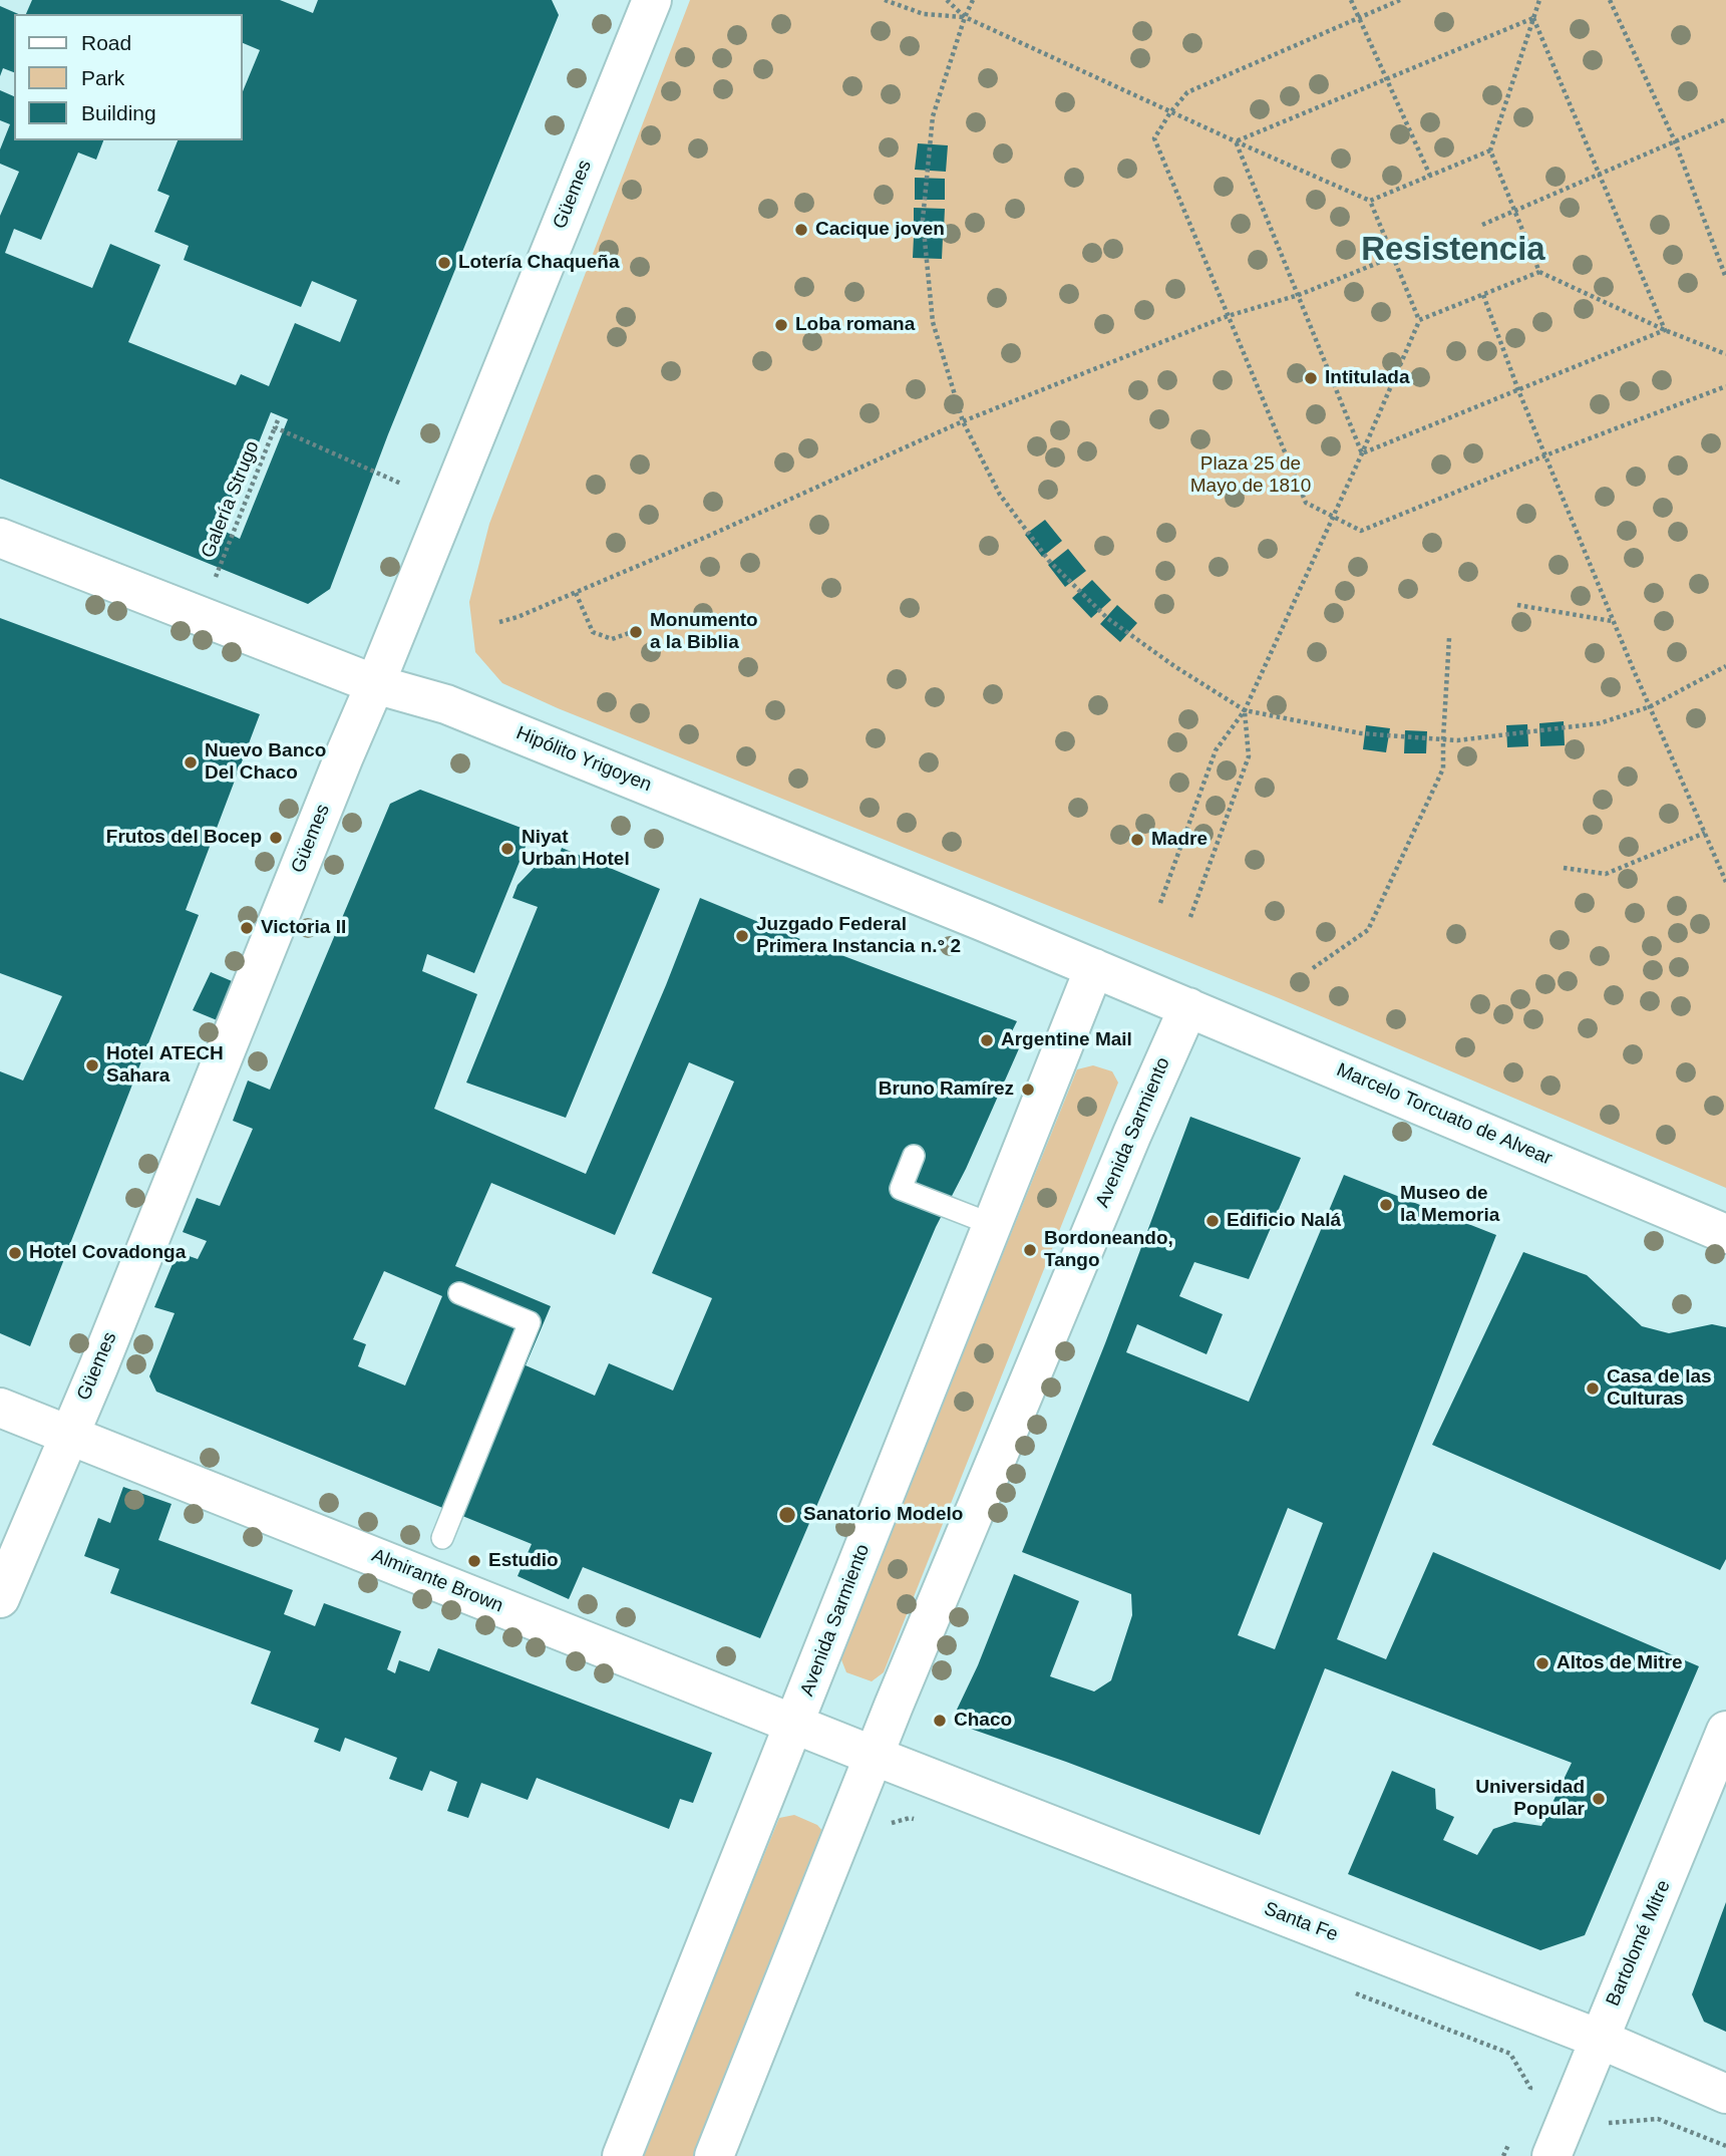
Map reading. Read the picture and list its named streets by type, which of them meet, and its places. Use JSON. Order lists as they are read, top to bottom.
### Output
{
  "streets": {
    "main road": [
      "Güemes",
      "Hipólito Yrigoyen",
      "Marcelo Torcuato de Alvear",
      "Avenida Sarmiento",
      "Almirante Brown",
      "Santa Fe",
      "Bartolomé Mitre"
    ],
    "path": ["Galería Strugo"]
  },
  "crossings": [
    ["Güemes", "Hipólito Yrigoyen"],
    ["Güemes", "Almirante Brown"],
    ["Hipólito Yrigoyen", "Marcelo Torcuato de Alvear"],
    ["Hipólito Yrigoyen", "Avenida Sarmiento"],
    ["Marcelo Torcuato de Alvear", "Avenida Sarmiento"],
    ["Avenida Sarmiento", "Almirante Brown"],
    ["Avenida Sarmiento", "Santa Fe"],
    ["Almirante Brown", "Santa Fe"],
    ["Santa Fe", "Bartolomé Mitre"]
  ],
  "districts": ["Resistencia"],
  "parks": ["Plaza 25 de Mayo de 1810"],
  "places": [
    "Cacique joven",
    "Lotería Chaqueña",
    "Loba romana",
    "Intitulada",
    "Monumento a la Biblia",
    "Nuevo Banco Del Chaco",
    "Frutos del Bocep",
    "Madre",
    "Niyat Urban Hotel",
    "Victoria II",
    "Juzgado Federal Primera Instancia n.° 2",
    "Argentine Mail",
    "Hotel ATECH Sahara",
    "Bruno Ramírez",
    "Museo de la Memoria",
    "Edificio Nalá",
    "Bordoneando, Tango",
    "Hotel Covadonga",
    "Casa de las Culturas",
    "Sanatorio Modelo",
    "Estudio",
    "Altos de Mitre",
    "Chaco",
    "Universidad Popular"
  ],
  "legend": ["Road", "Park", "Building"]
}
